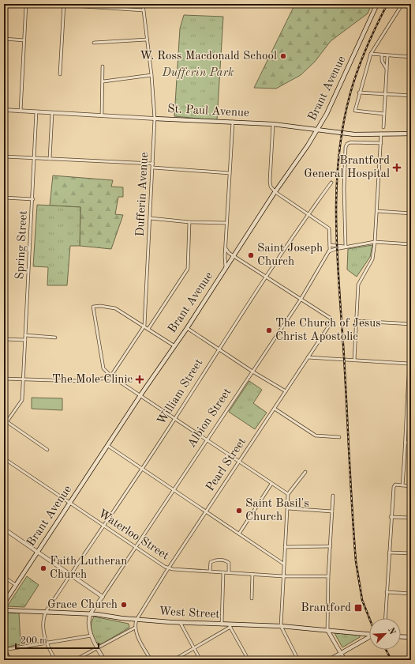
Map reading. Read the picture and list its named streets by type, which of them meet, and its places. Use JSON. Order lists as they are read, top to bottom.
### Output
{
  "streets": {
    "main road": ["Brant Avenue", "St. Paul Avenue", "West Street"],
    "street": [
      "Dufferin Avenue",
      "Spring Street",
      "William Street",
      "Albion Street",
      "Pearl Street",
      "Waterloo Street"
    ]
  },
  "crossings": [
    ["Brant Avenue", "St. Paul Avenue"],
    ["Brant Avenue", "Waterloo Street"],
    ["St. Paul Avenue", "Dufferin Avenue"],
    ["St. Paul Avenue", "Spring Street"],
    ["William Street", "Waterloo Street"],
    ["William Street", "West Street"],
    ["Albion Street", "Pearl Street"],
    ["Albion Street", "Waterloo Street"],
    ["Albion Street", "West Street"],
    ["Pearl Street", "Waterloo Street"],
    ["Pearl Street", "West Street"]
  ],
  "parks": ["Dufferin Park"],
  "places": {
    "other": [
      "W. Ross Macdonald School",
      "Saint Joseph Church",
      "The Church of Jesus Christ Apostolic",
      "Saint Basil's Church",
      "Faith Lutheran Church",
      "Grace Church"
    ],
    "health": ["Brantford General Hospital", "The Mole Clinic"],
    "transit": ["Brantford"]
  },
  "scale_bar": "200 m",
  "north": "top right"
}
